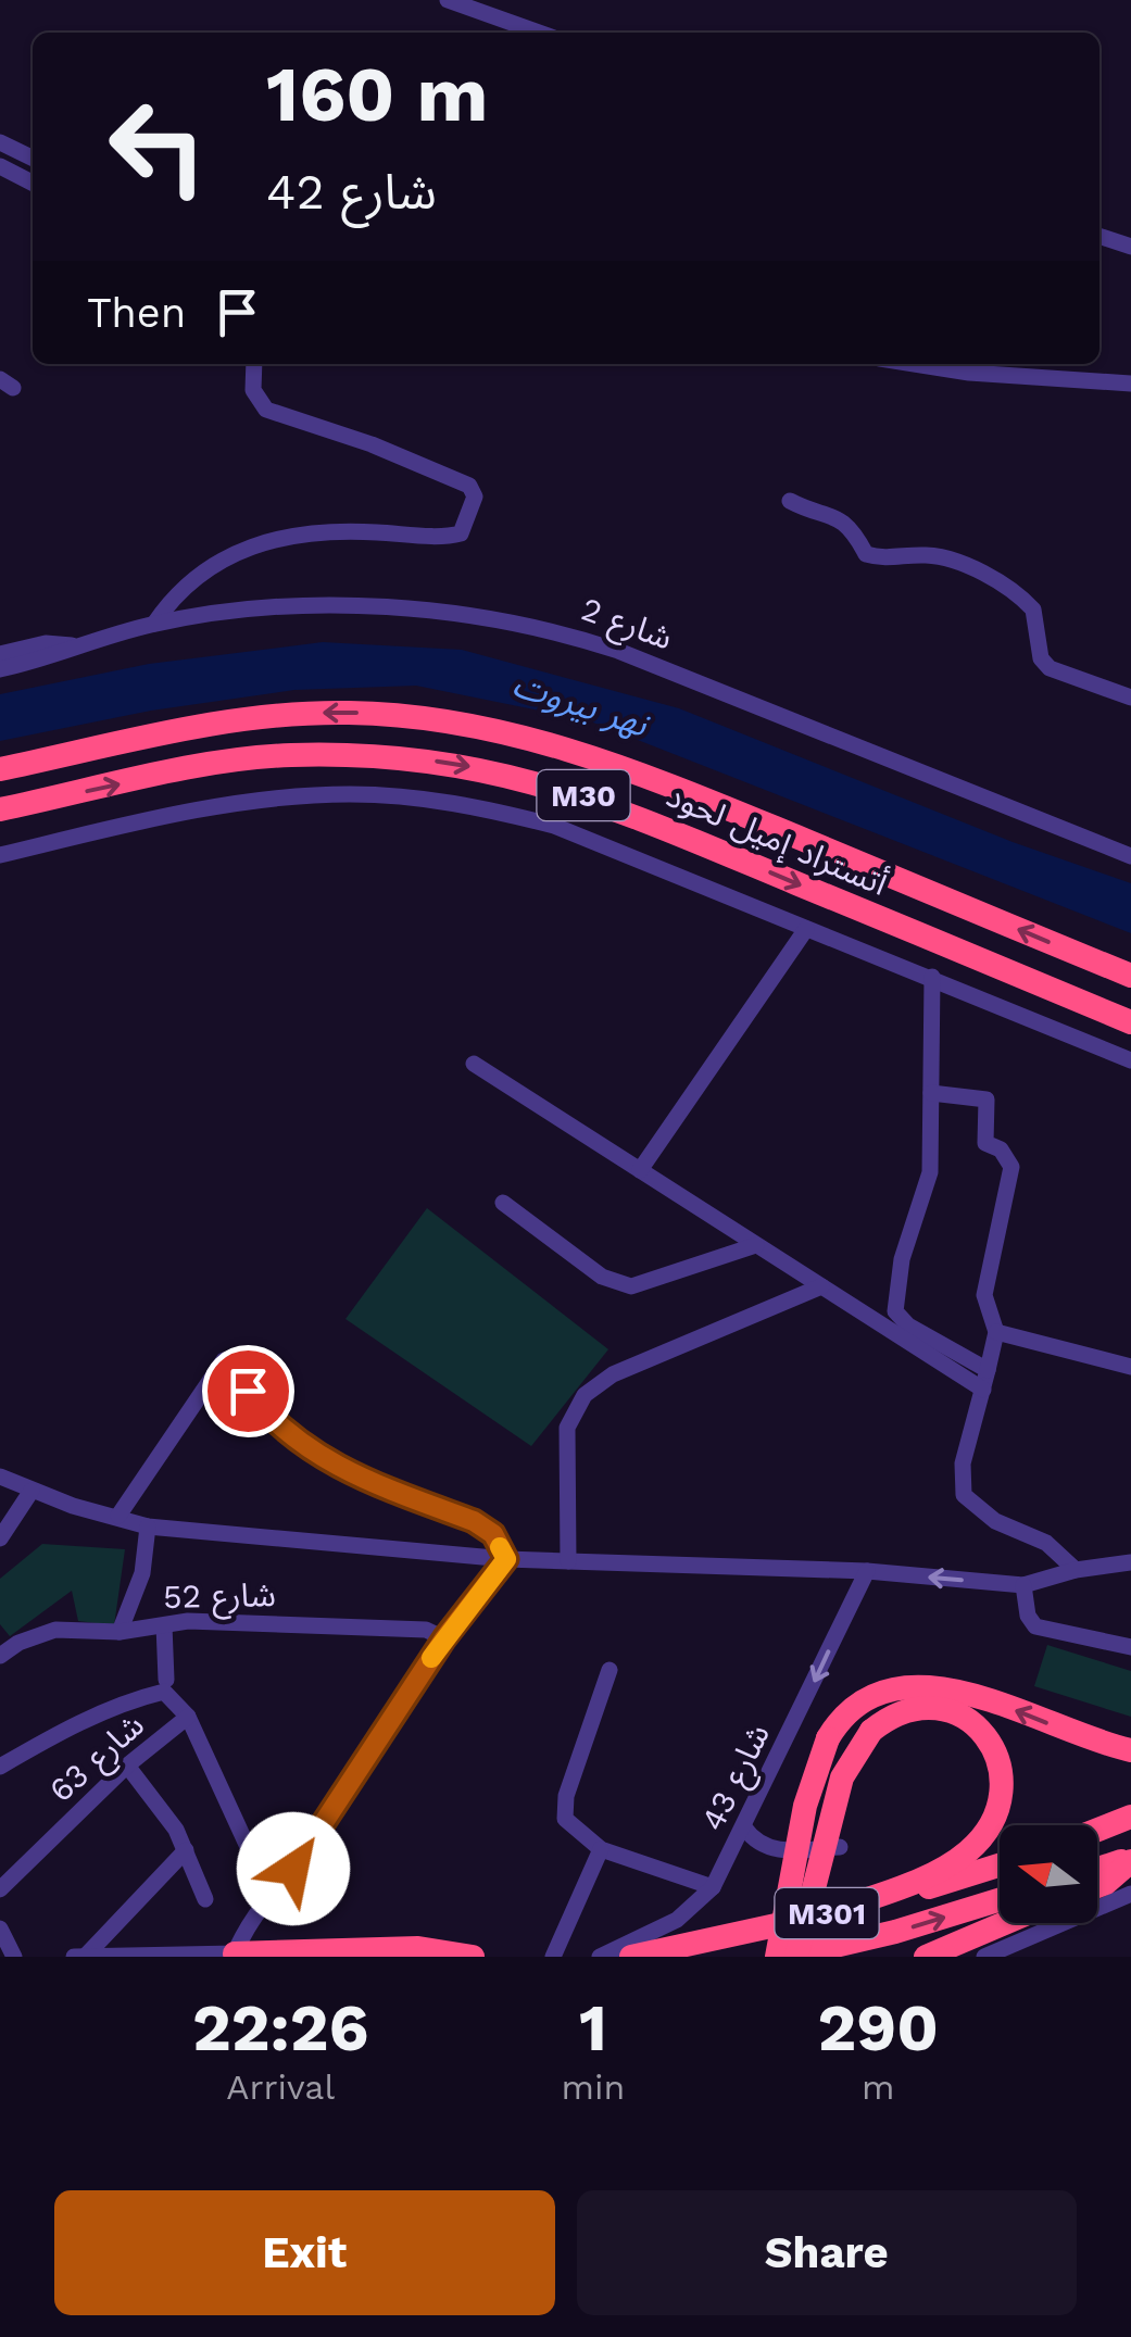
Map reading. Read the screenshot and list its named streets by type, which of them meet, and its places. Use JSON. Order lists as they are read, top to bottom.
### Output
{
  "streets": {
    "highway": ["M30", "أتستراد إميل لحود", "M301"],
    "street": [
      "شارع 2",
      "شارع 52",
      "شارع 63",
      "شارع 43"
    ]
  },
  "one_way": ["شارع 43"],
  "water": ["نهر بيروت"],
  "north": "left",
  "page": {
    "turn": ["160 m", "شارع 42"],
    "then": "Then",
    "eta": [
      "22:26",
      "Arrival",
      "1",
      "min",
      "290",
      "m"
    ],
    "buttons": ["Exit", "Share"]
  }
}
